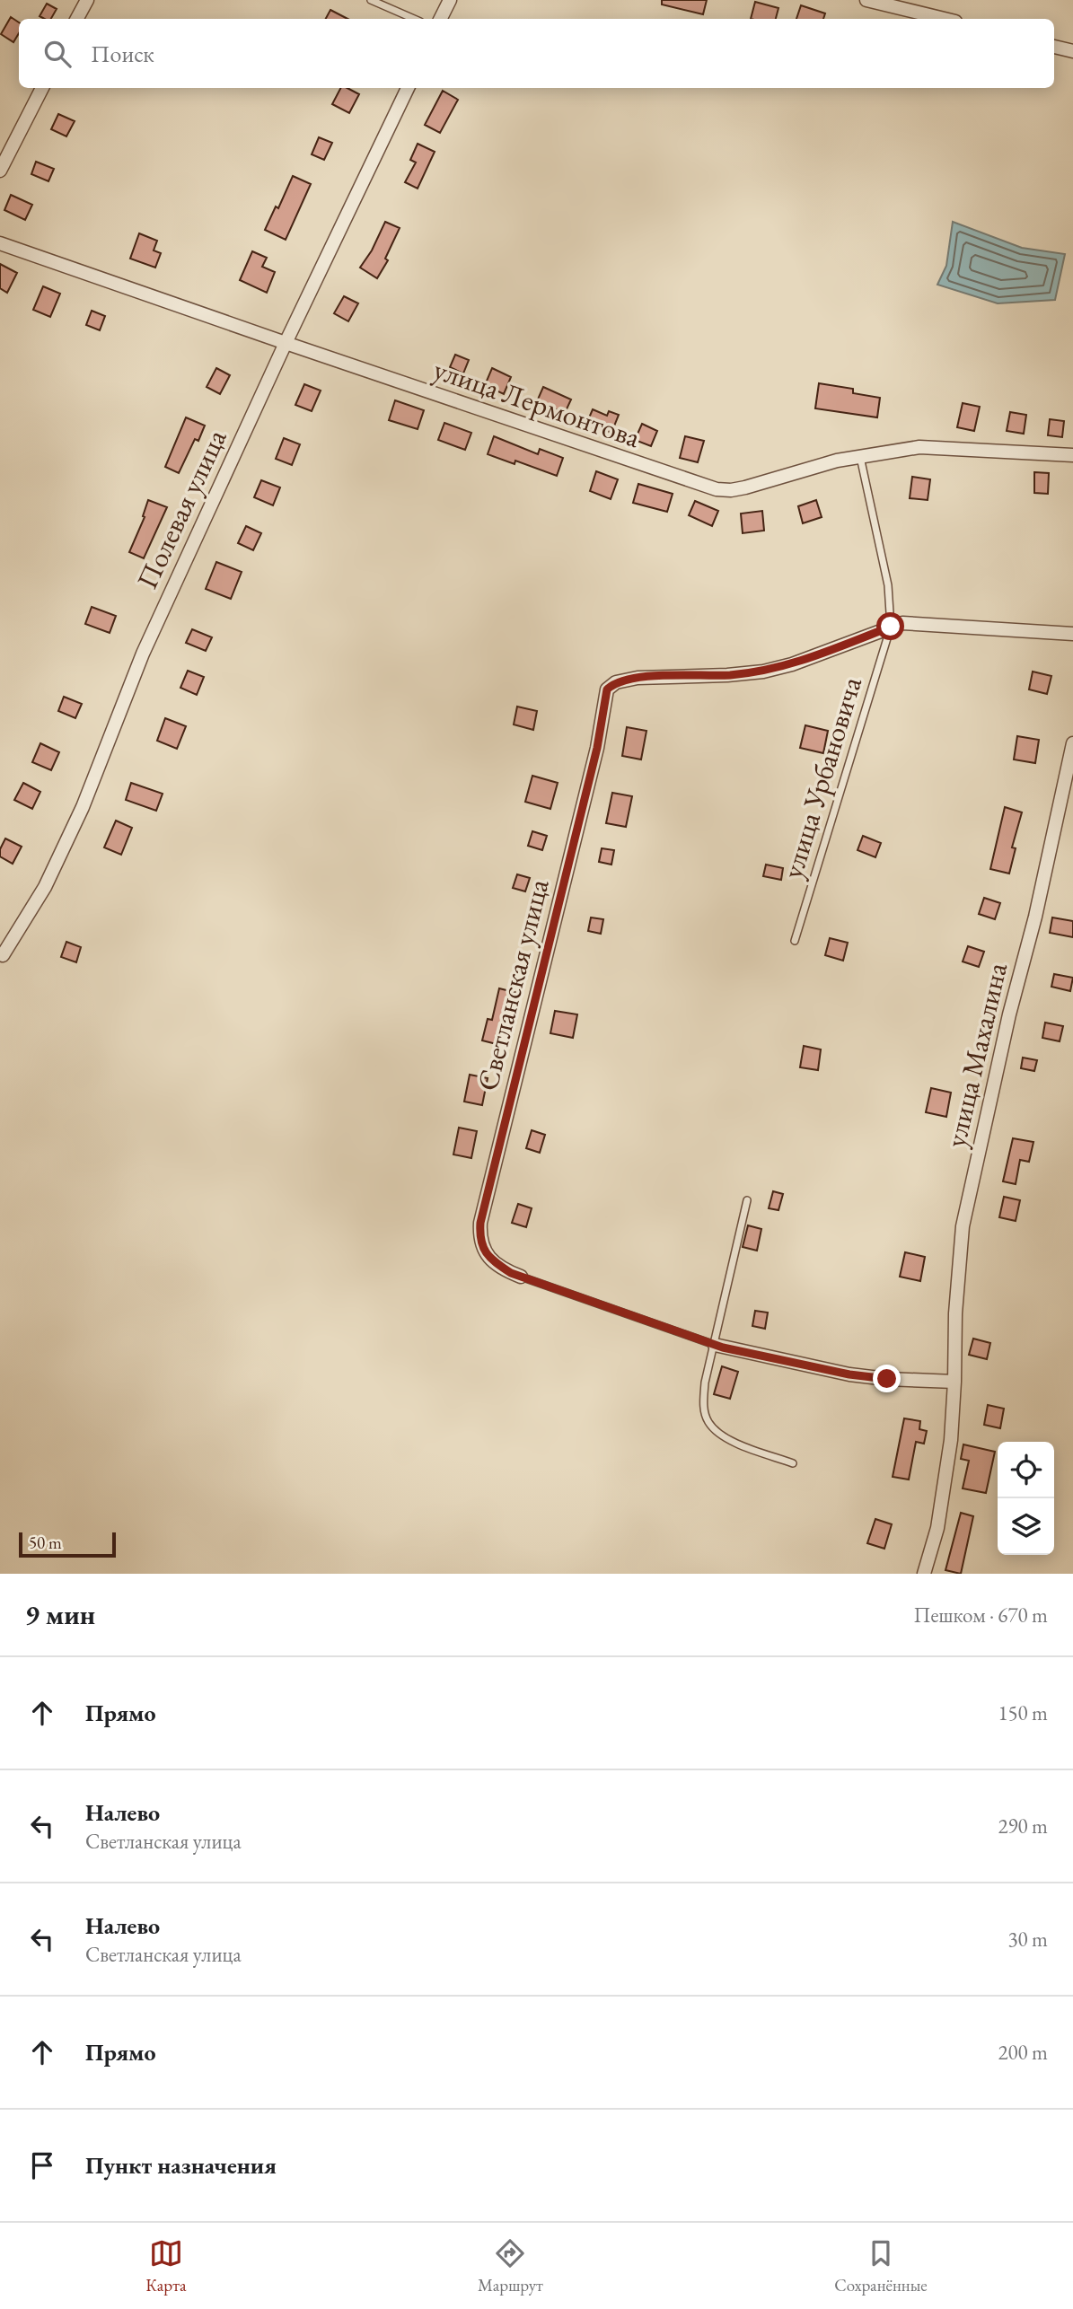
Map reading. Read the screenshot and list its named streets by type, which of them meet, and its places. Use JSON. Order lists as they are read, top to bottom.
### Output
{
  "streets": {
    "street": [
      "улица Лермонтова",
      "Полевая улица",
      "Светланская улица",
      "улица Махалина"
    ],
    "lane": ["улица Урбановича"]
  },
  "crossings": [
    ["улица Лермонтова", "Полевая улица"],
    ["улица Урбановича", "Светланская улица"]
  ],
  "scale_bar": "50 m",
  "page": {
    "search": "Поиск",
    "scale": "50 m",
    "heading": ["9 мин", "Пешком · 670 m"],
    "list": [
      ["Прямо", "150 m"],
      ["Налево", "Светланская улица", "290 m"],
      ["Налево", "Светланская улица", "30 m"],
      ["Прямо", "200 m"],
      "Пункт назначения"
    ],
    "nav": ["Карта", "Маршрут", "Сохранённые"]
  }
}
